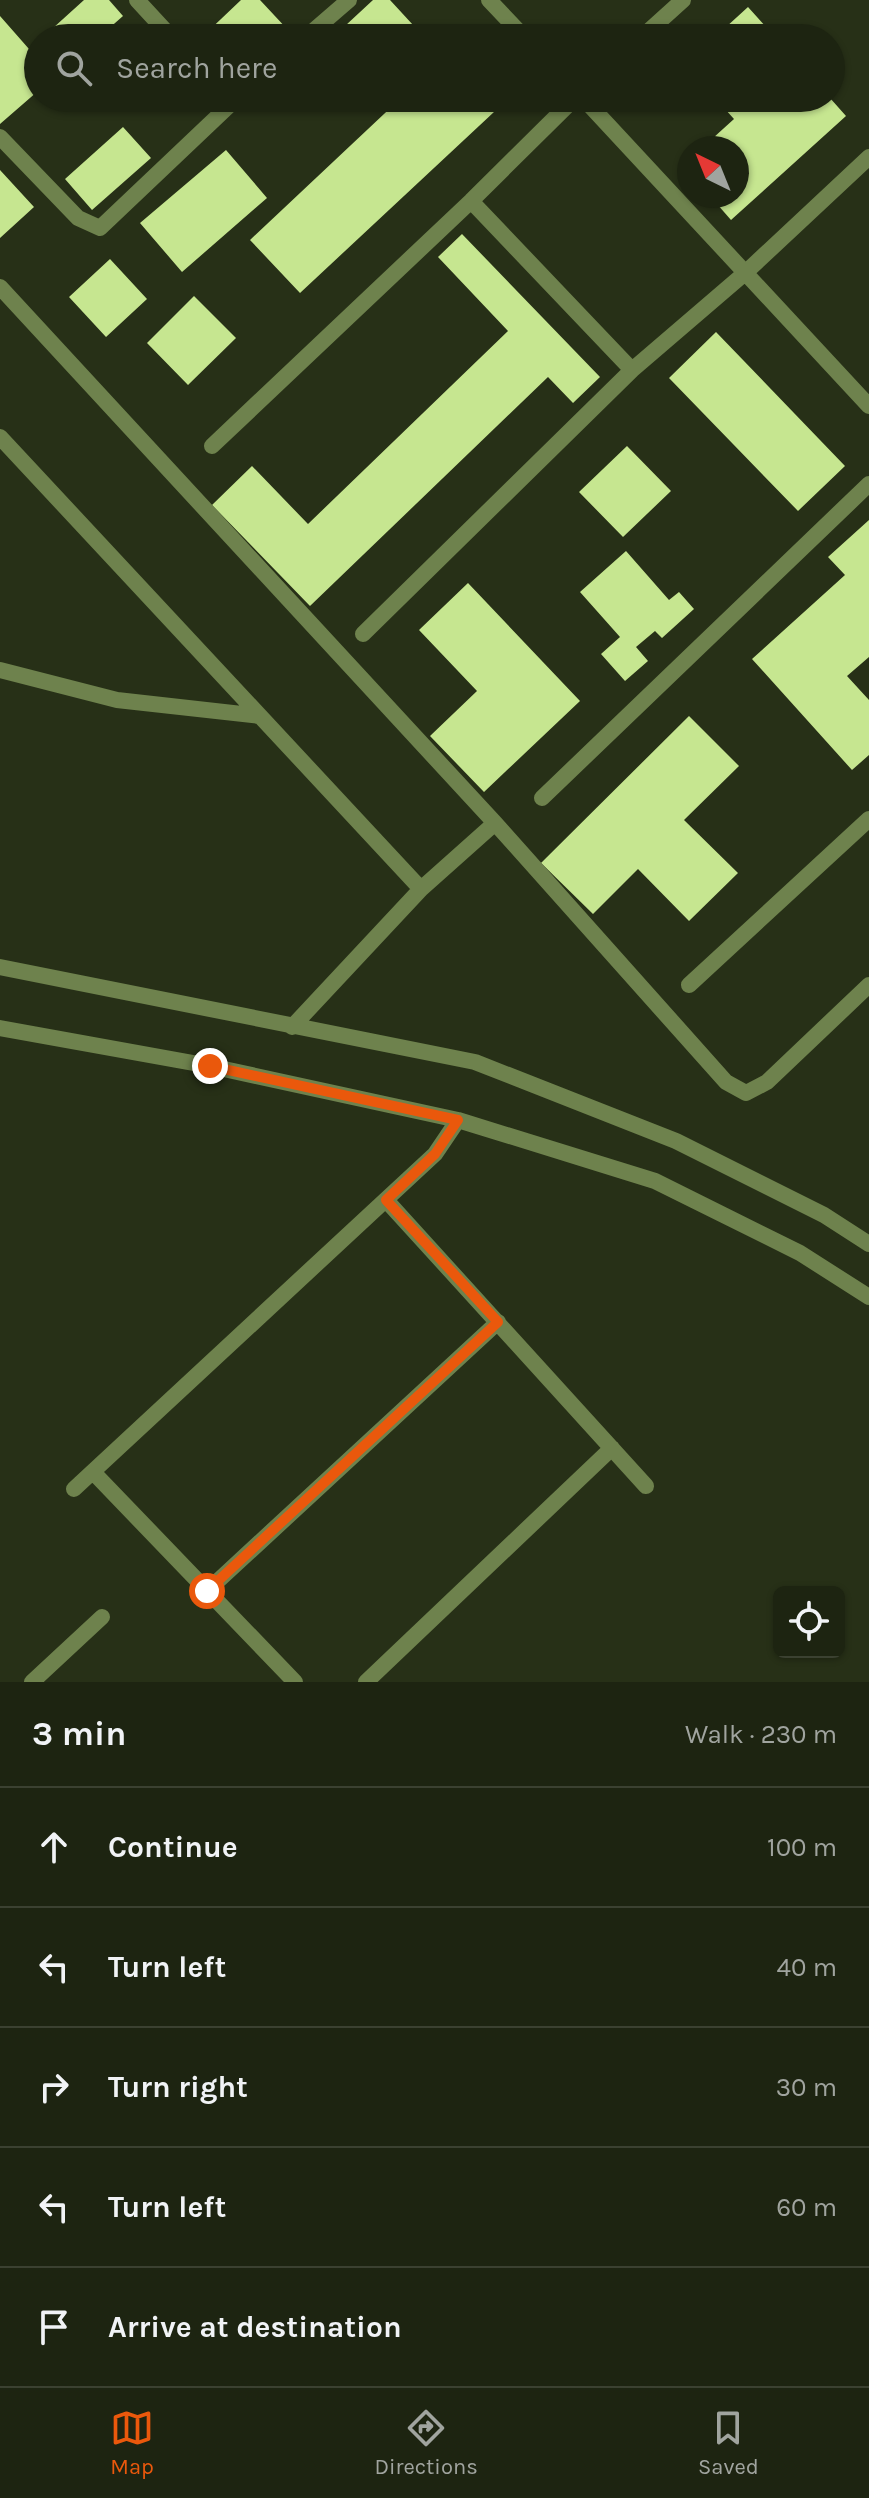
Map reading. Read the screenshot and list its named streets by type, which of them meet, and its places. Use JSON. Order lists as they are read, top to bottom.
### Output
{
  "north": "top left",
  "page": {
    "search": "Search here",
    "heading": ["3 min", "Walk · 230 m"],
    "list": [
      ["Continue", "100 m"],
      ["Turn left", "40 m"],
      ["Turn right", "30 m"],
      ["Turn left", "60 m"],
      "Arrive at destination"
    ],
    "nav": ["Map", "Directions", "Saved"]
  }
}
